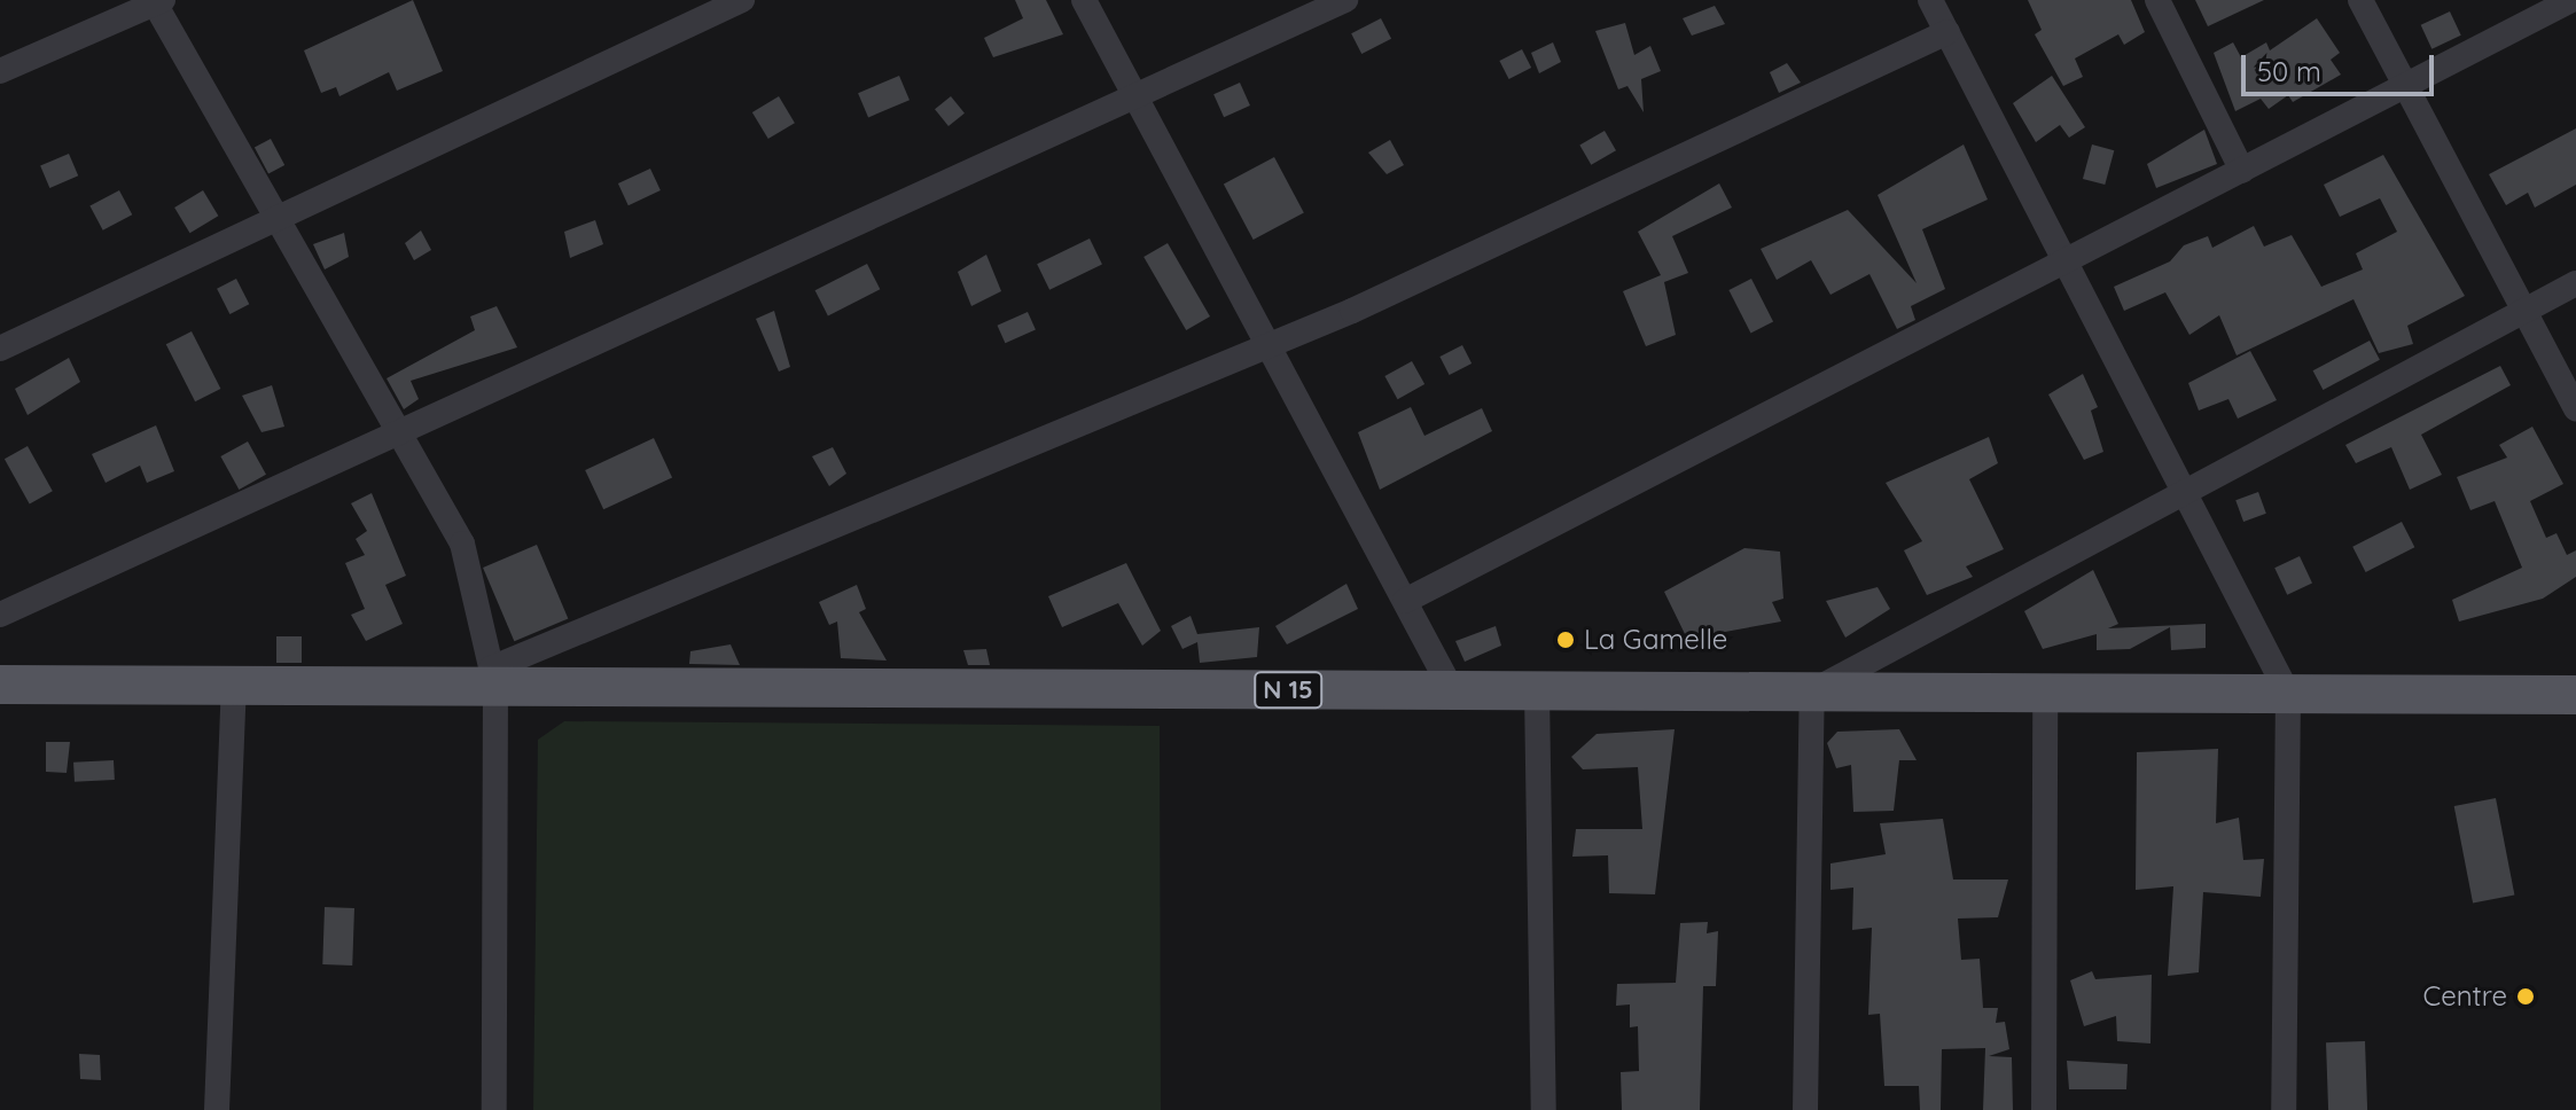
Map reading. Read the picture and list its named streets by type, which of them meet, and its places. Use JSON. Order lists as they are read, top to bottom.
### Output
{
  "streets": {
    "main road": ["N 15"]
  },
  "places": ["La Gamelle", "Centre"],
  "scale_bar": "50 m"
}
